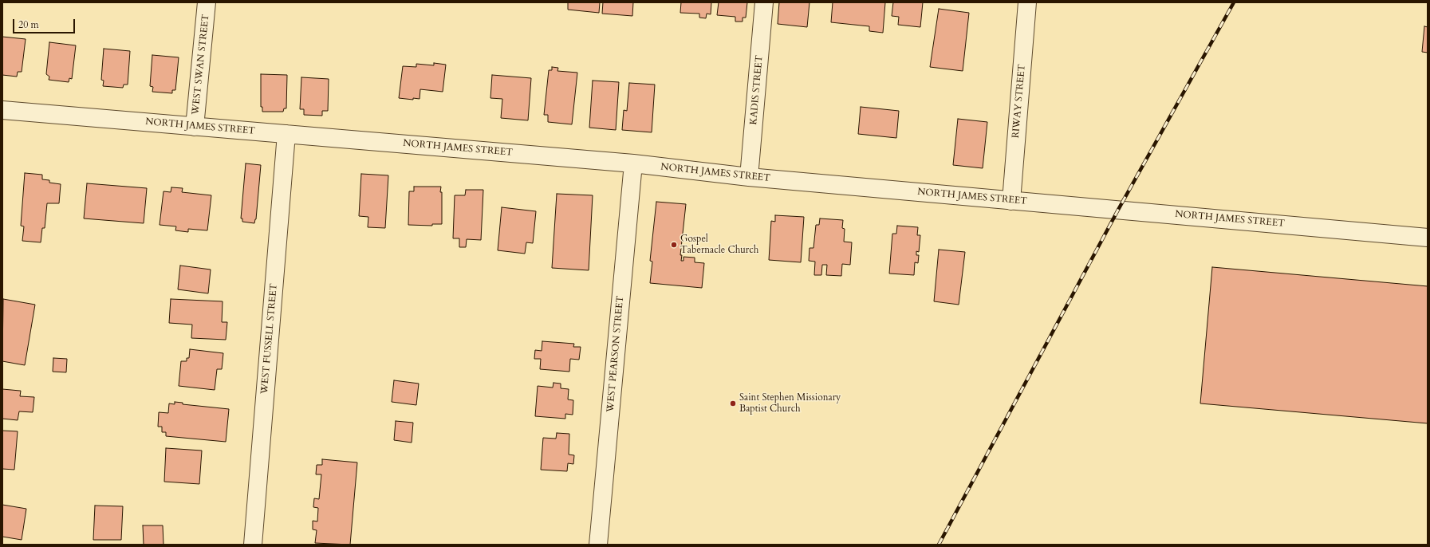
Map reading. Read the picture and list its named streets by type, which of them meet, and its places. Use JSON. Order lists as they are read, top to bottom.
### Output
{
  "streets": {
    "street": [
      "WEST SWAN STREET",
      "KADIS STREET",
      "RIWAY STREET",
      "NORTH JAMES STREET",
      "WEST FUSSELL STREET",
      "WEST PEARSON STREET"
    ]
  },
  "crossings": [
    ["WEST SWAN STREET", "NORTH JAMES STREET"],
    ["KADIS STREET", "NORTH JAMES STREET"],
    ["RIWAY STREET", "NORTH JAMES STREET"],
    ["NORTH JAMES STREET", "WEST FUSSELL STREET"],
    ["NORTH JAMES STREET", "WEST PEARSON STREET"]
  ],
  "places": ["Gospel Tabernacle Church", "Saint Stephen Missionary Baptist Church"],
  "scale_bar": "20 m"
}
